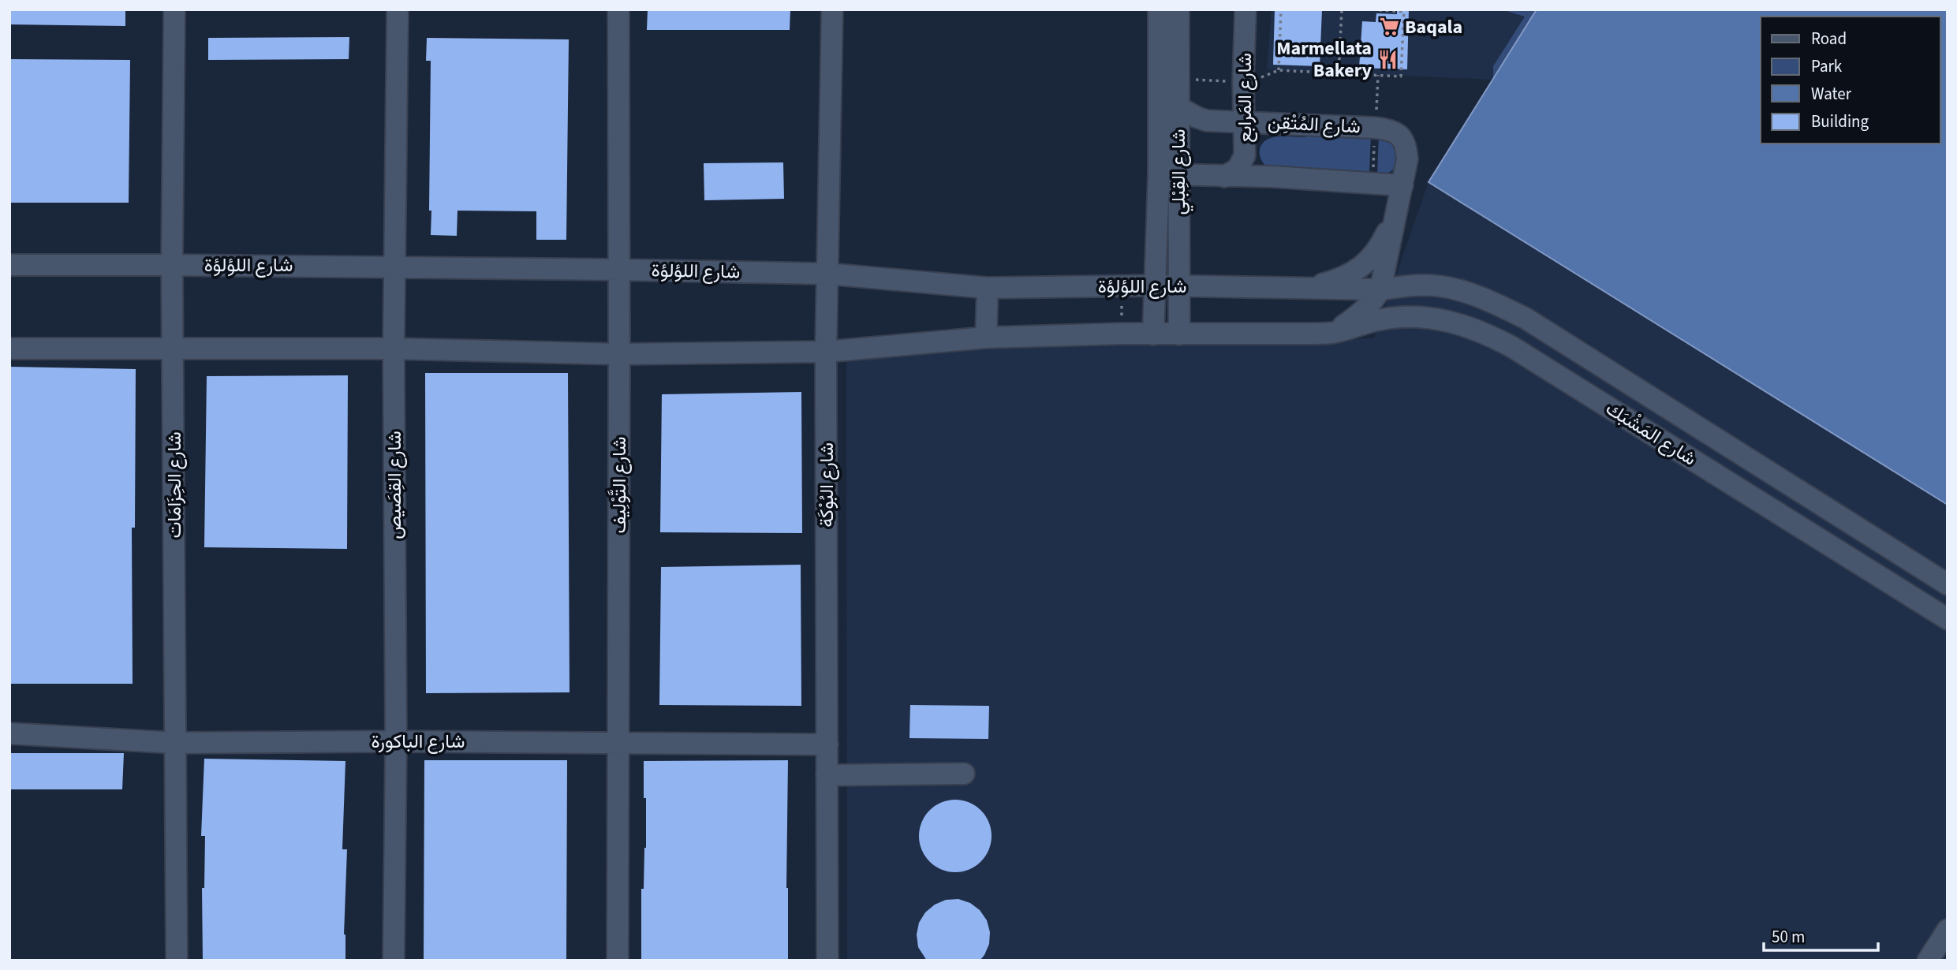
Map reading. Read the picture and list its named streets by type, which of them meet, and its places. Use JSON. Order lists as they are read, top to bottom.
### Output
{
  "streets": {
    "street": [
      "شارع المَرابع",
      "شارع المُتْقِن",
      "شارع القِبْلي",
      "شارع اللؤلؤة",
      "شارع المَشْبَك",
      "شارع الحِزَامَات",
      "شارع القِصَيص",
      "شارع التَّوْلِيف",
      "شارع البُوْكَة",
      "شارع الباكورة"
    ]
  },
  "crossings": [
    ["شارع المَرابع", "شارع المُتْقِن"],
    ["شارع المُتْقِن", "شارع القِبْلي"],
    ["شارع المُتْقِن", "شارع اللؤلؤة"],
    ["شارع المُتْقِن", "شارع المَشْبَك"],
    ["شارع القِبْلي", "شارع اللؤلؤة"],
    ["شارع اللؤلؤة", "شارع المَشْبَك"],
    ["شارع اللؤلؤة", "شارع الحِزَامَات"],
    ["شارع اللؤلؤة", "شارع القِصَيص"],
    ["شارع اللؤلؤة", "شارع التَّوْلِيف"],
    ["شارع اللؤلؤة", "شارع البُوْكَة"],
    ["شارع الحِزَامَات", "شارع الباكورة"],
    ["شارع القِصَيص", "شارع الباكورة"],
    ["شارع التَّوْلِيف", "شارع الباكورة"],
    ["شارع البُوْكَة", "شارع الباكورة"]
  ],
  "places": {
    "supermarket": ["Baqala"],
    "restaurant": ["Marmellata Bakery"]
  },
  "legend": [
    "Road",
    "Park",
    "Water",
    "Building"
  ],
  "scale_bar": "50 m"
}
